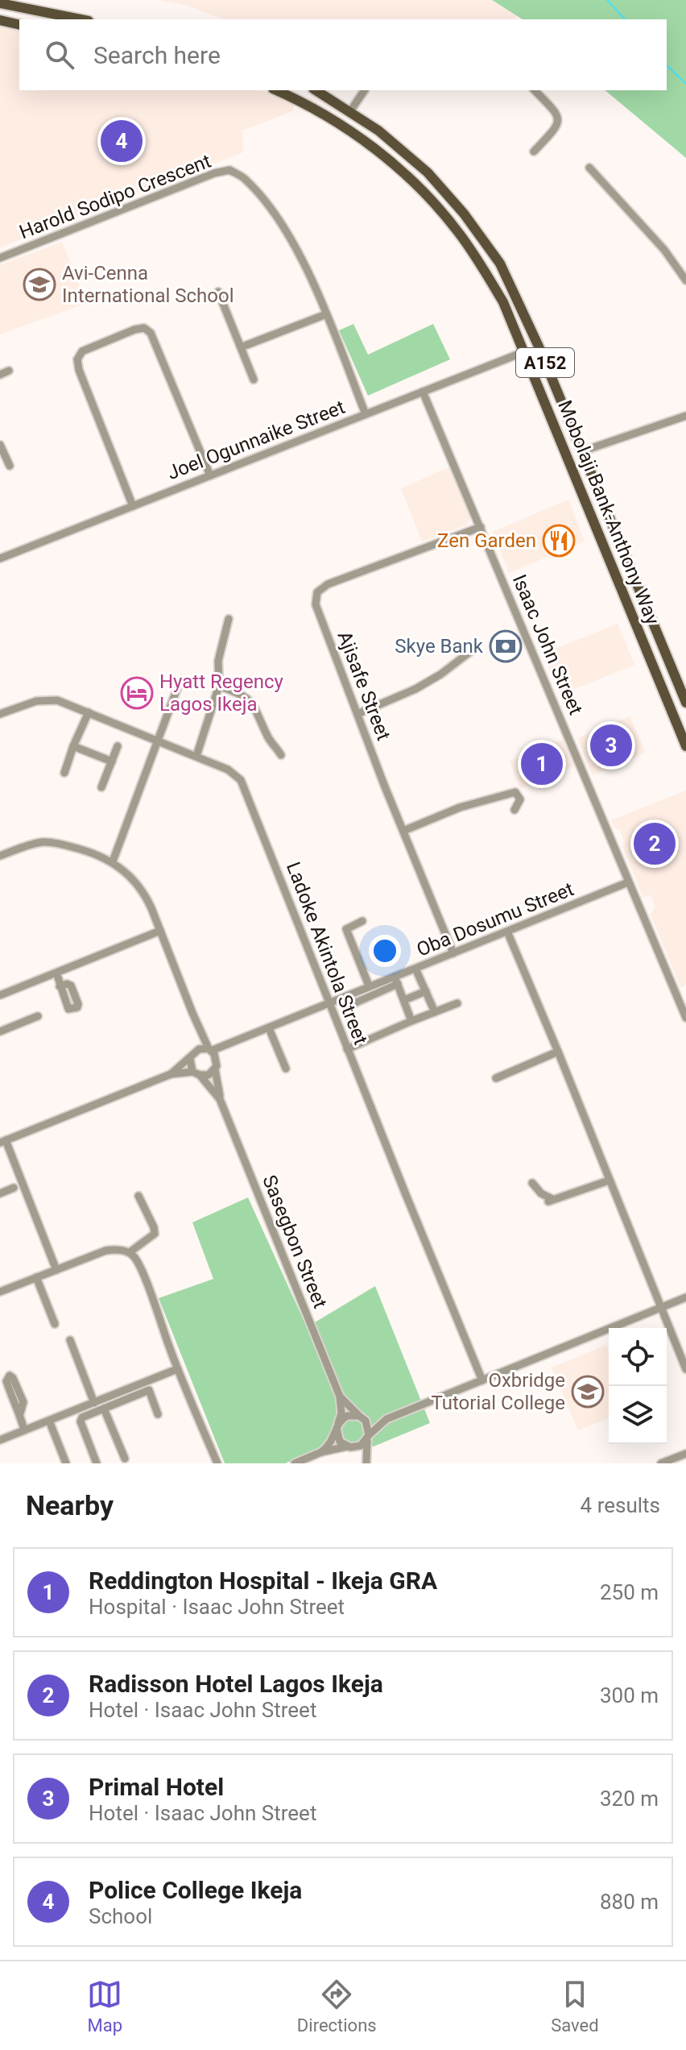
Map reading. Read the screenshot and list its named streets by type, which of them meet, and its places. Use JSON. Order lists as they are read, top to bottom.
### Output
{
  "streets": {
    "main road": ["A152", "Mobolaji Bank-Anthony Way"],
    "street": [
      "Harold Sodipo Crescent",
      "Joel Ogunnaike Street",
      "Isaac John Street",
      "Ajisafe Street",
      "Oba Dosumu Street",
      "Ladoke Akintola Street",
      "Sasegbon Street"
    ]
  },
  "crossings": [
    ["Harold Sodipo Crescent", "Joel Ogunnaike Street"],
    ["Joel Ogunnaike Street", "Mobolaji Bank-Anthony Way"],
    ["Joel Ogunnaike Street", "Isaac John Street"],
    ["Isaac John Street", "Ajisafe Street"],
    ["Isaac John Street", "Oba Dosumu Street"],
    ["Ajisafe Street", "Oba Dosumu Street"],
    ["Oba Dosumu Street", "Ladoke Akintola Street"],
    ["Oba Dosumu Street", "Sasegbon Street"]
  ],
  "places": {
    "school or university": ["Avi-Cenna International School", "Oxbridge Tutorial College"],
    "restaurant": ["Zen Garden"],
    "bank": ["Skye Bank"],
    "hotel": ["Hyatt Regency Lagos Ikeja"]
  },
  "page": {
    "search": "Search here",
    "pins": [
      "4",
      "3",
      "1",
      "2"
    ],
    "heading": ["Nearby", "4 results"],
    "list": [
      {
        "mark": "1",
        "name": "Reddington Hospital - Ikeja GRA",
        "note": "Hospital · Isaac John Street",
        "value": "250 m"
      },
      {
        "mark": "2",
        "name": "Radisson Hotel Lagos Ikeja",
        "note": "Hotel · Isaac John Street",
        "value": "300 m"
      },
      {
        "mark": "3",
        "name": "Primal Hotel",
        "note": "Hotel · Isaac John Street",
        "value": "320 m"
      },
      {
        "mark": "4",
        "name": "Police College Ikeja",
        "note": "School",
        "value": "880 m"
      }
    ],
    "nav": ["Map", "Directions", "Saved"]
  }
}
